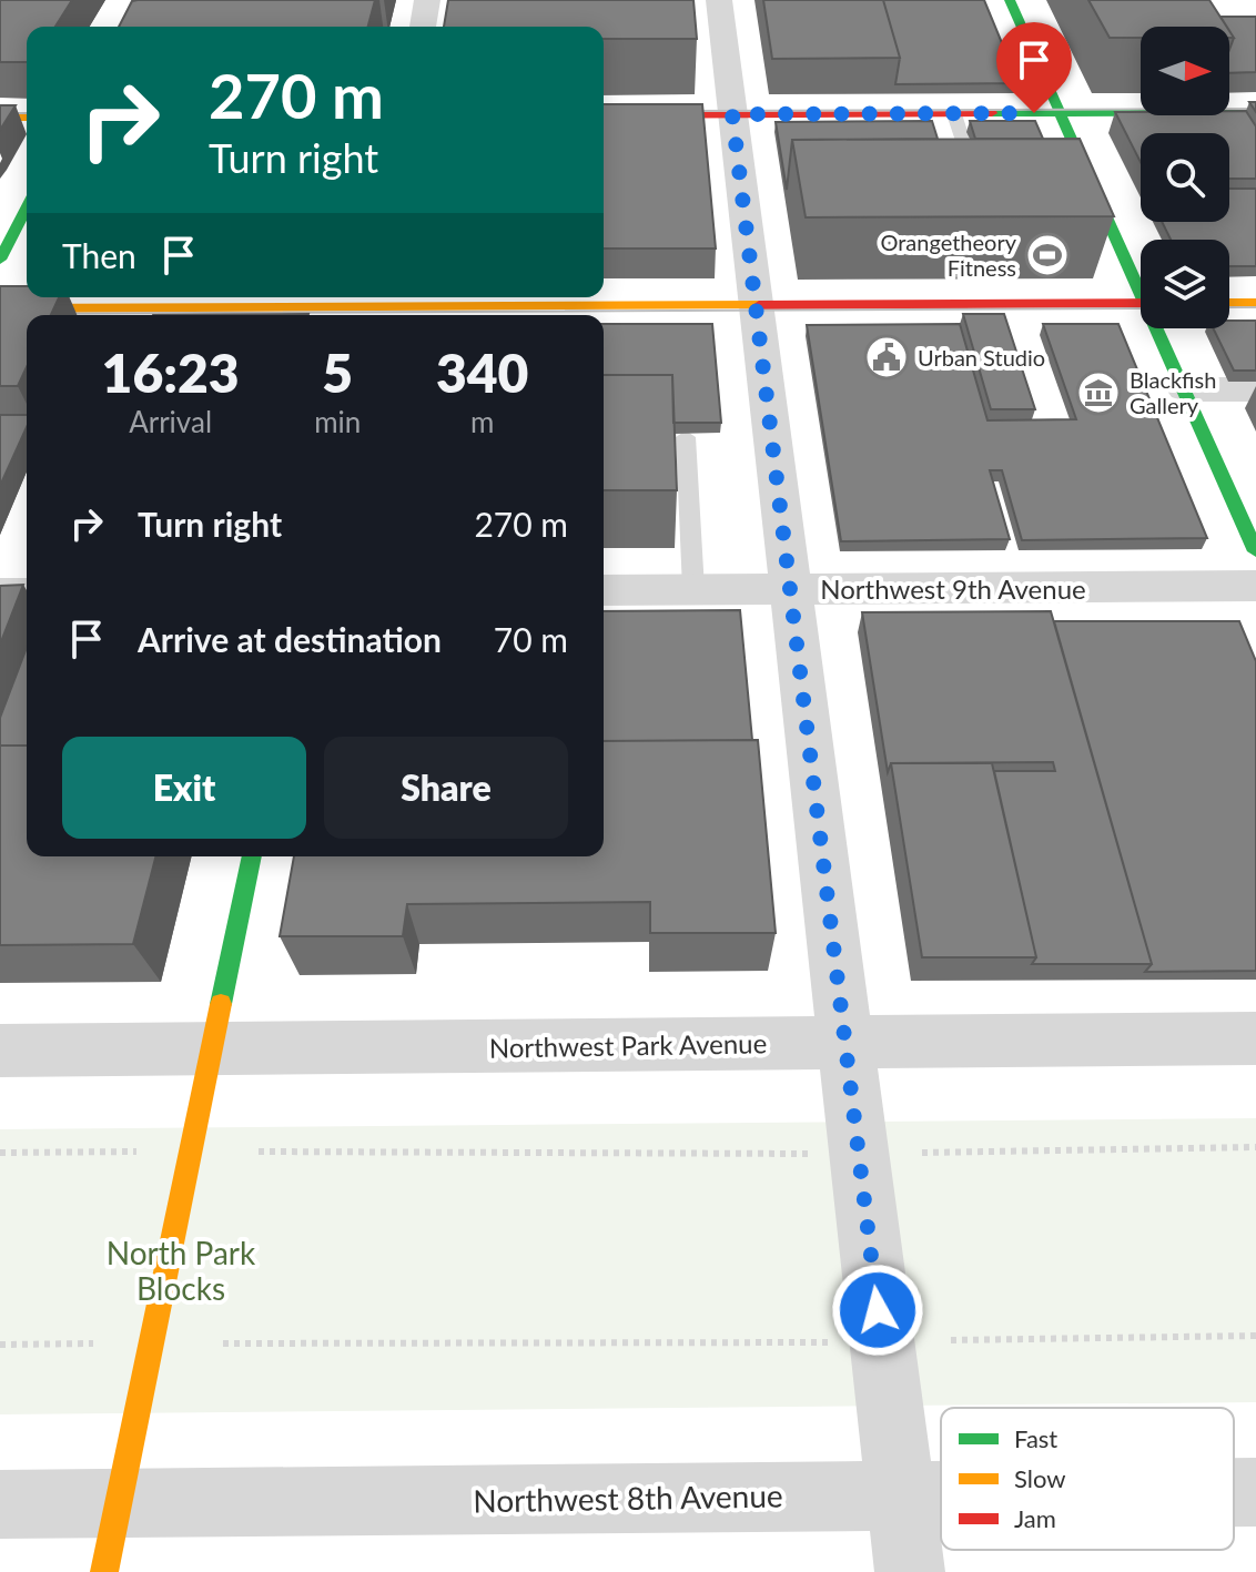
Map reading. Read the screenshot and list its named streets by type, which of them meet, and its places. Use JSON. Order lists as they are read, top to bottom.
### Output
{
  "streets": {
    "street": ["Northwest 9th Avenue", "Northwest Park Avenue", "Northwest 8th Avenue"]
  },
  "parks": ["North Park Blocks"],
  "places": {
    "sports": ["Orangetheory Fitness"],
    "public building": ["Urban Studio"],
    "museum": ["Blackfish Gallery"]
  },
  "legend": ["Fast", "Slow", "Jam"],
  "north": "right",
  "page": {
    "turn": ["270 m", "Turn right"],
    "then": "Then",
    "eta": [
      "16:23",
      "Arrival",
      "5",
      "min",
      "340",
      "m"
    ],
    "list": [
      {
        "name": "Turn right",
        "value": "270 m"
      },
      {
        "name": "Arrive at destination",
        "value": "70 m"
      }
    ],
    "buttons": ["Exit", "Share"]
  }
}
